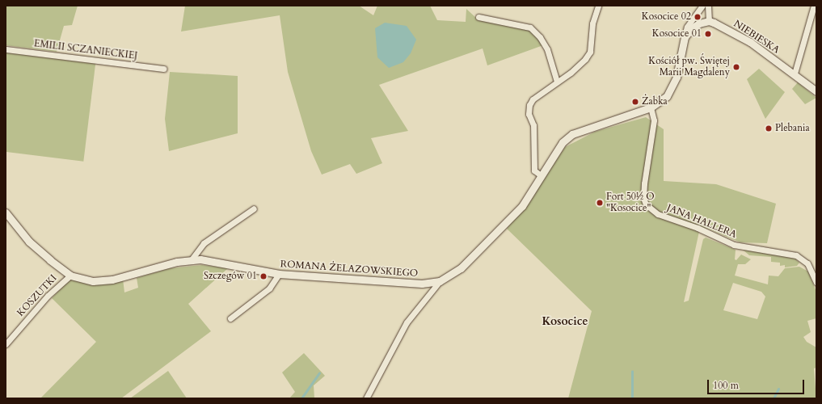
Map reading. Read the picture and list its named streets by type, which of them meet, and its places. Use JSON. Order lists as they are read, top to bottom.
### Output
{
  "streets": {
    "street": [
      "NIEBIESKA",
      "EMILII SCZANIECKIEJ",
      "JANA HALLERA",
      "ROMANA ŻELAZOWSKIEGO",
      "KOSZUTKI"
    ]
  },
  "crossings": [
    ["JANA HALLERA", "ROMANA ŻELAZOWSKIEGO"],
    ["ROMANA ŻELAZOWSKIEGO", "KOSZUTKI"]
  ],
  "districts": ["Kosocice"],
  "places": [
    "Kosocice 02",
    "Kosocice 01",
    "Kościół pw. Świętej Marii Magdaleny",
    "Żabka",
    "Plebania",
    "Fort 50½ O \"Kosocice\"",
    "Szczegów 01"
  ],
  "scale_bar": "100 m"
}
